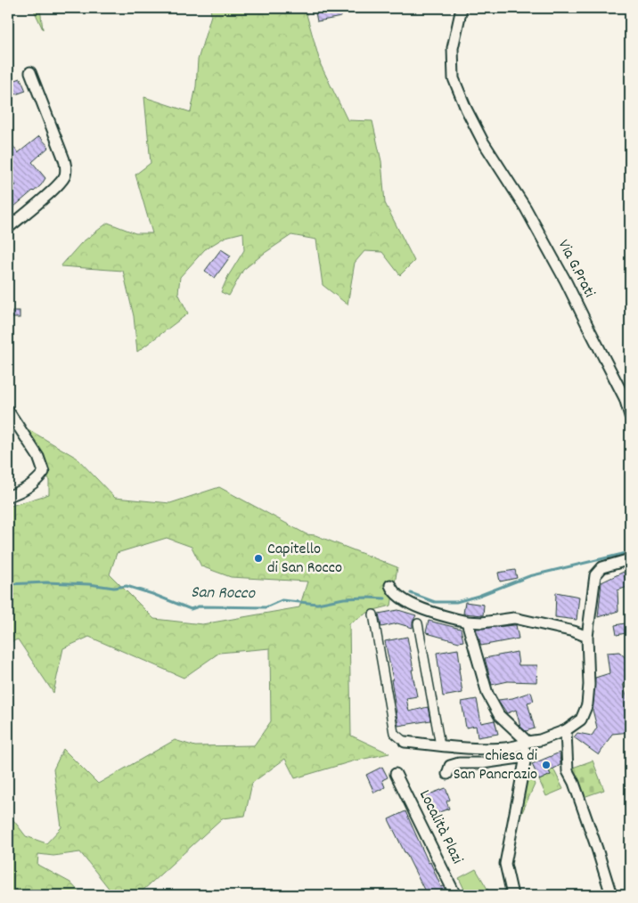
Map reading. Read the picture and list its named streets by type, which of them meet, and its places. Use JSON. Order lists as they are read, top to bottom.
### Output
{
  "streets": {
    "street": ["Via G.Prati", "Località Plazi"]
  },
  "water": ["San Rocco"],
  "places": ["Capitello di San Rocco", "chiesa di San Pancrazio"]
}
